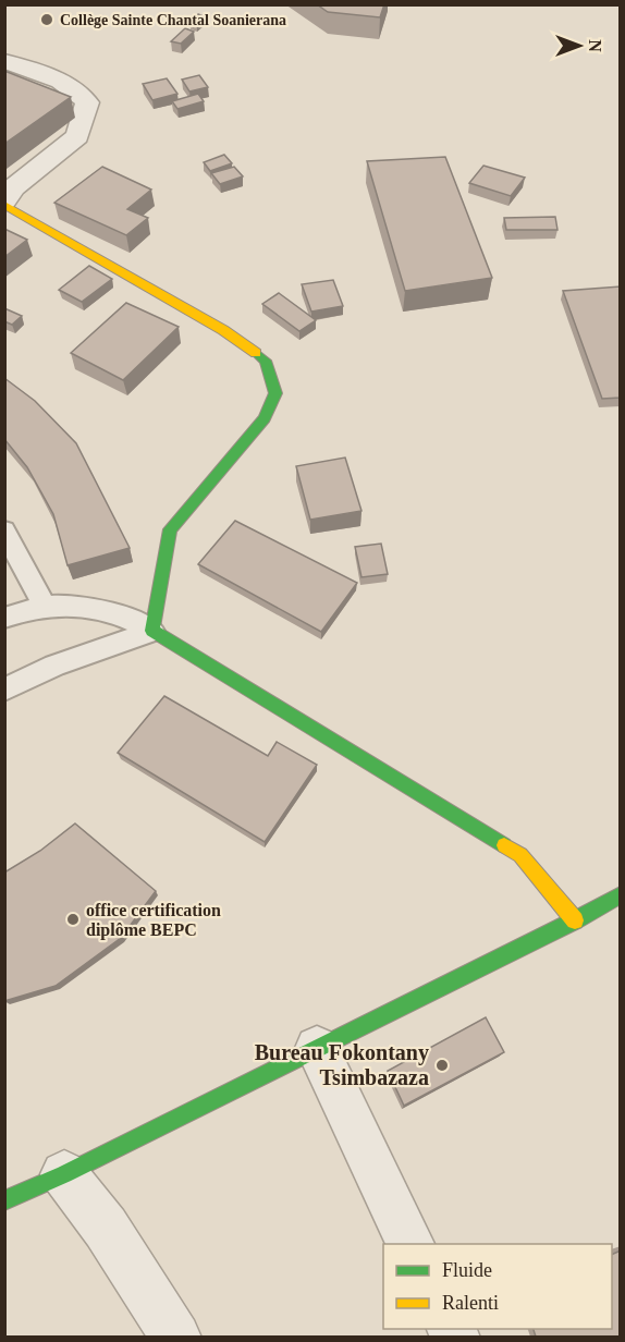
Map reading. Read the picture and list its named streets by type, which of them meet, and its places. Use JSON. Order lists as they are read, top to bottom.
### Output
{
  "places": ["Collège Sainte Chantal Soanierana", "office certification diplôme BEPC", "Bureau Fokontany Tsimbazaza"],
  "legend": ["Fluide", "Ralenti"],
  "north": "right"
}
